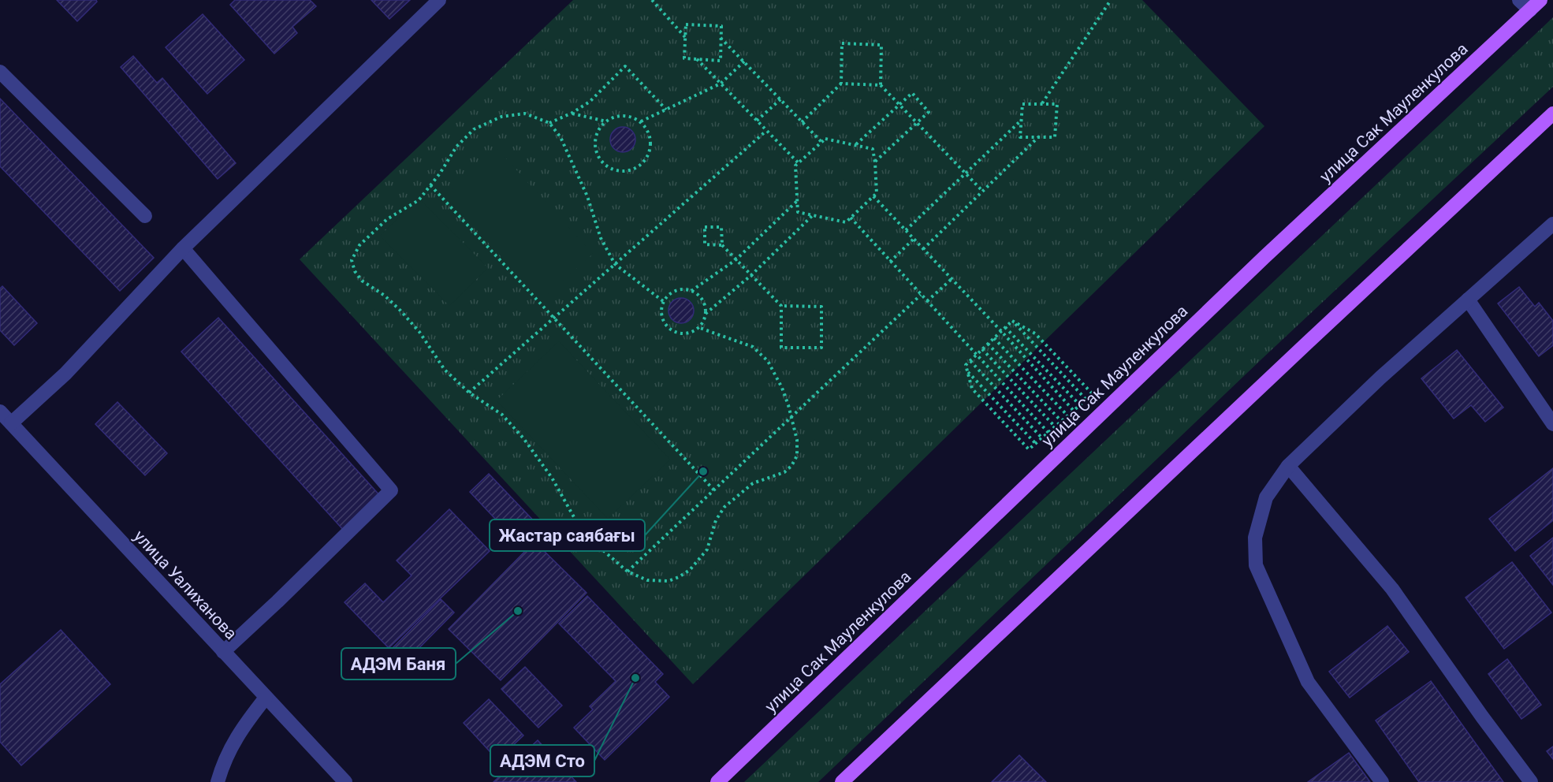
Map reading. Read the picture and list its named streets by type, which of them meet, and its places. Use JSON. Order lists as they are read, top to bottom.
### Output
{
  "streets": {
    "main road": ["улица Сак Мауленкулова"],
    "street": ["улица Уалиханова"]
  },
  "places": ["Жастар саябағы", "АДЭМ Баня", "АДЭМ Сто"]
}
